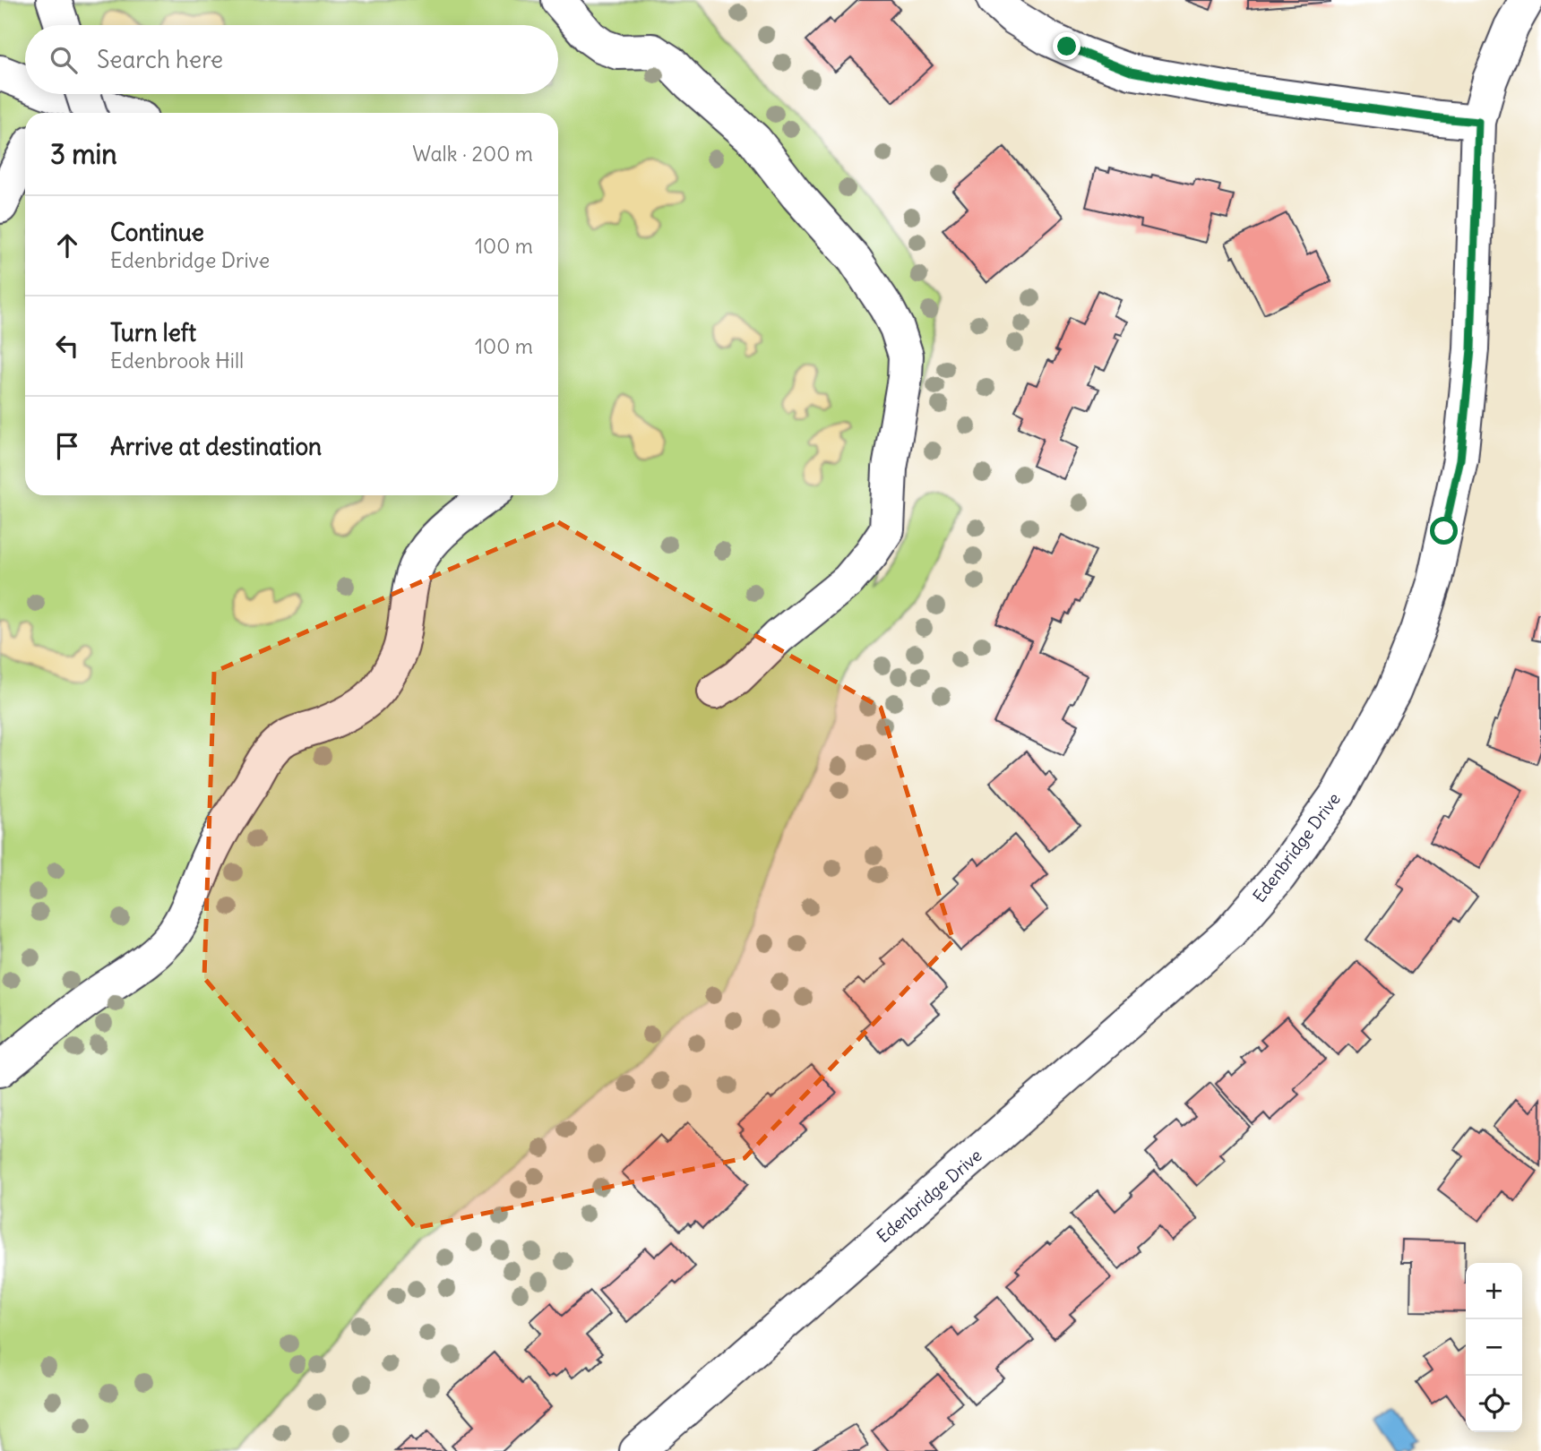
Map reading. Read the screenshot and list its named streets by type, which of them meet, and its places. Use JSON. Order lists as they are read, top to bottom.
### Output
{
  "streets": {
    "street": ["Edenbridge Drive"]
  },
  "page": {
    "search": "Search here",
    "heading": ["3 min", "Walk · 200 m"],
    "list": [
      ["Continue", "Edenbridge Drive", "100 m"],
      ["Turn left", "Edenbrook Hill", "100 m"],
      "Arrive at destination"
    ],
    "map_buttons": ["+", "−"]
  }
}
